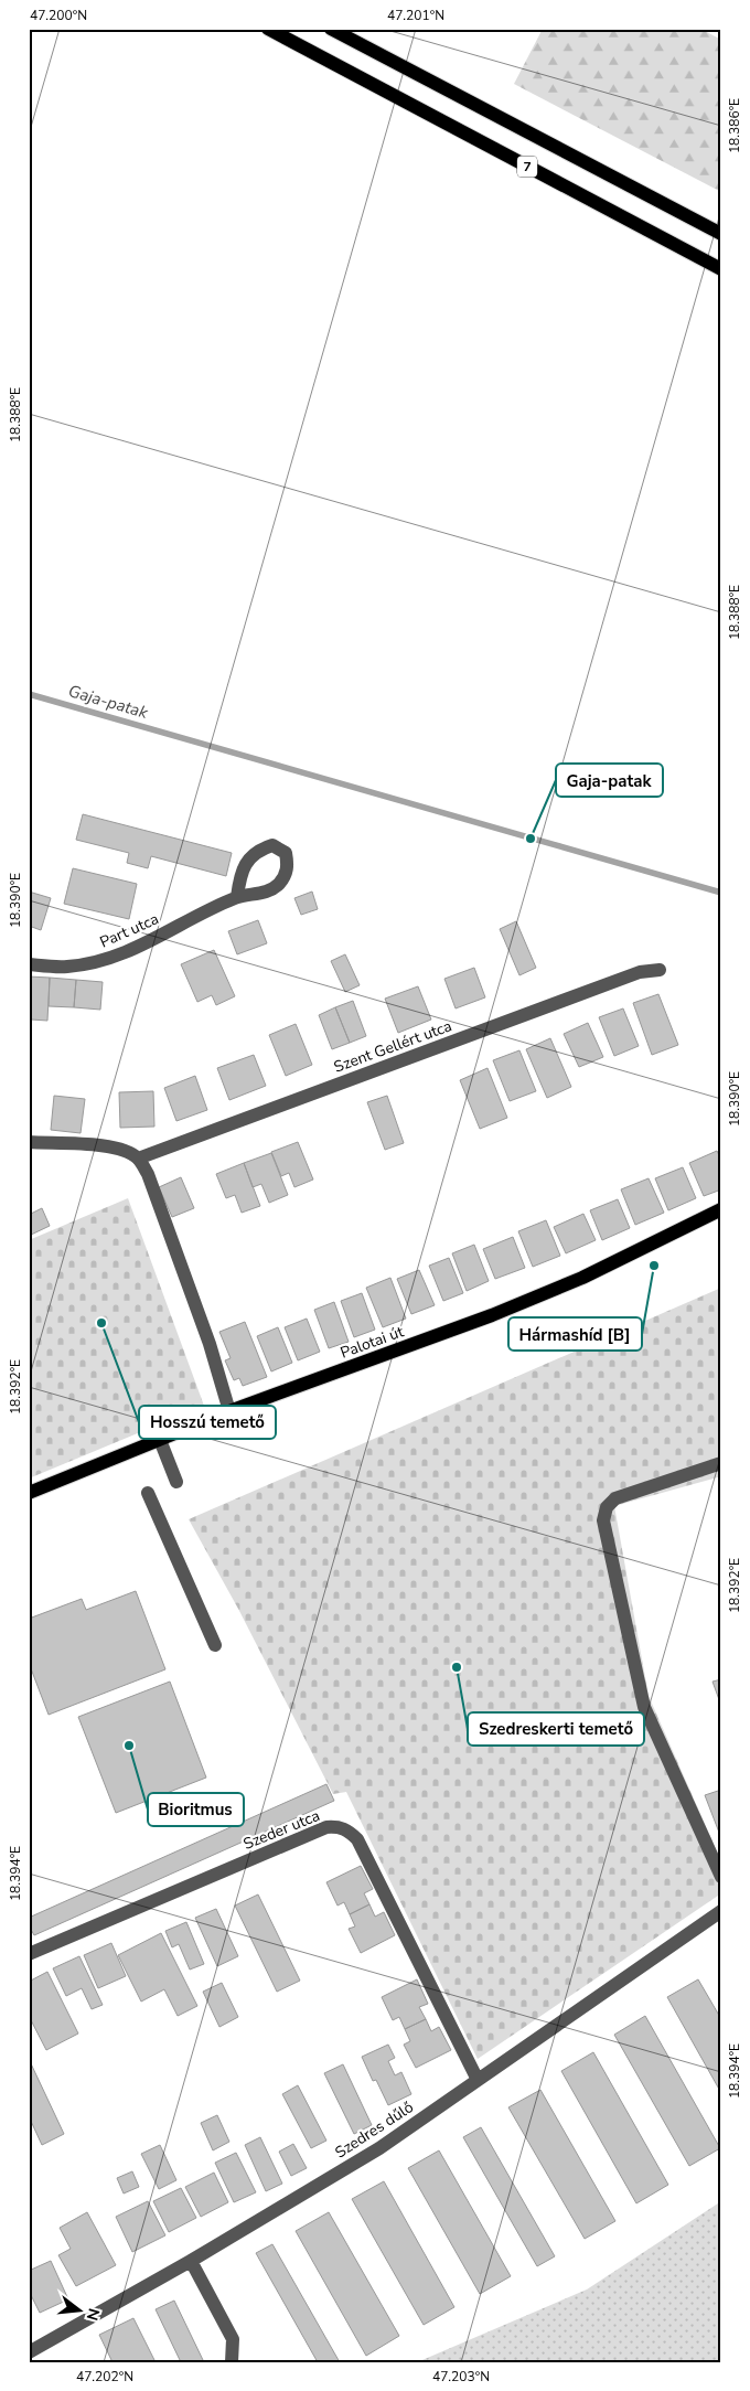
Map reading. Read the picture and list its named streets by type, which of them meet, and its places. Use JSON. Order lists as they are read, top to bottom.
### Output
{
  "streets": {
    "main road": ["7", "Palotai út"],
    "street": [
      "Part utca",
      "Szent Gellért utca",
      "Szeder utca",
      "Szedres dűlő"
    ]
  },
  "crossings": [
    ["Szeder utca", "Szedres dűlő"]
  ],
  "water": ["Gaja-patak"],
  "places": [
    "Gaja-patak",
    "Hármashíd [B]",
    "Hosszú temető",
    "Szedreskerti temető",
    "Bioritmus"
  ],
  "north": "right",
  "coordinates": [
    "47.200°N",
    "47.201°N",
    "18.386°E",
    "18.388°E",
    "18.390°E",
    "18.392°E",
    "18.394°E",
    "47.202°N",
    "47.203°N"
  ]
}
